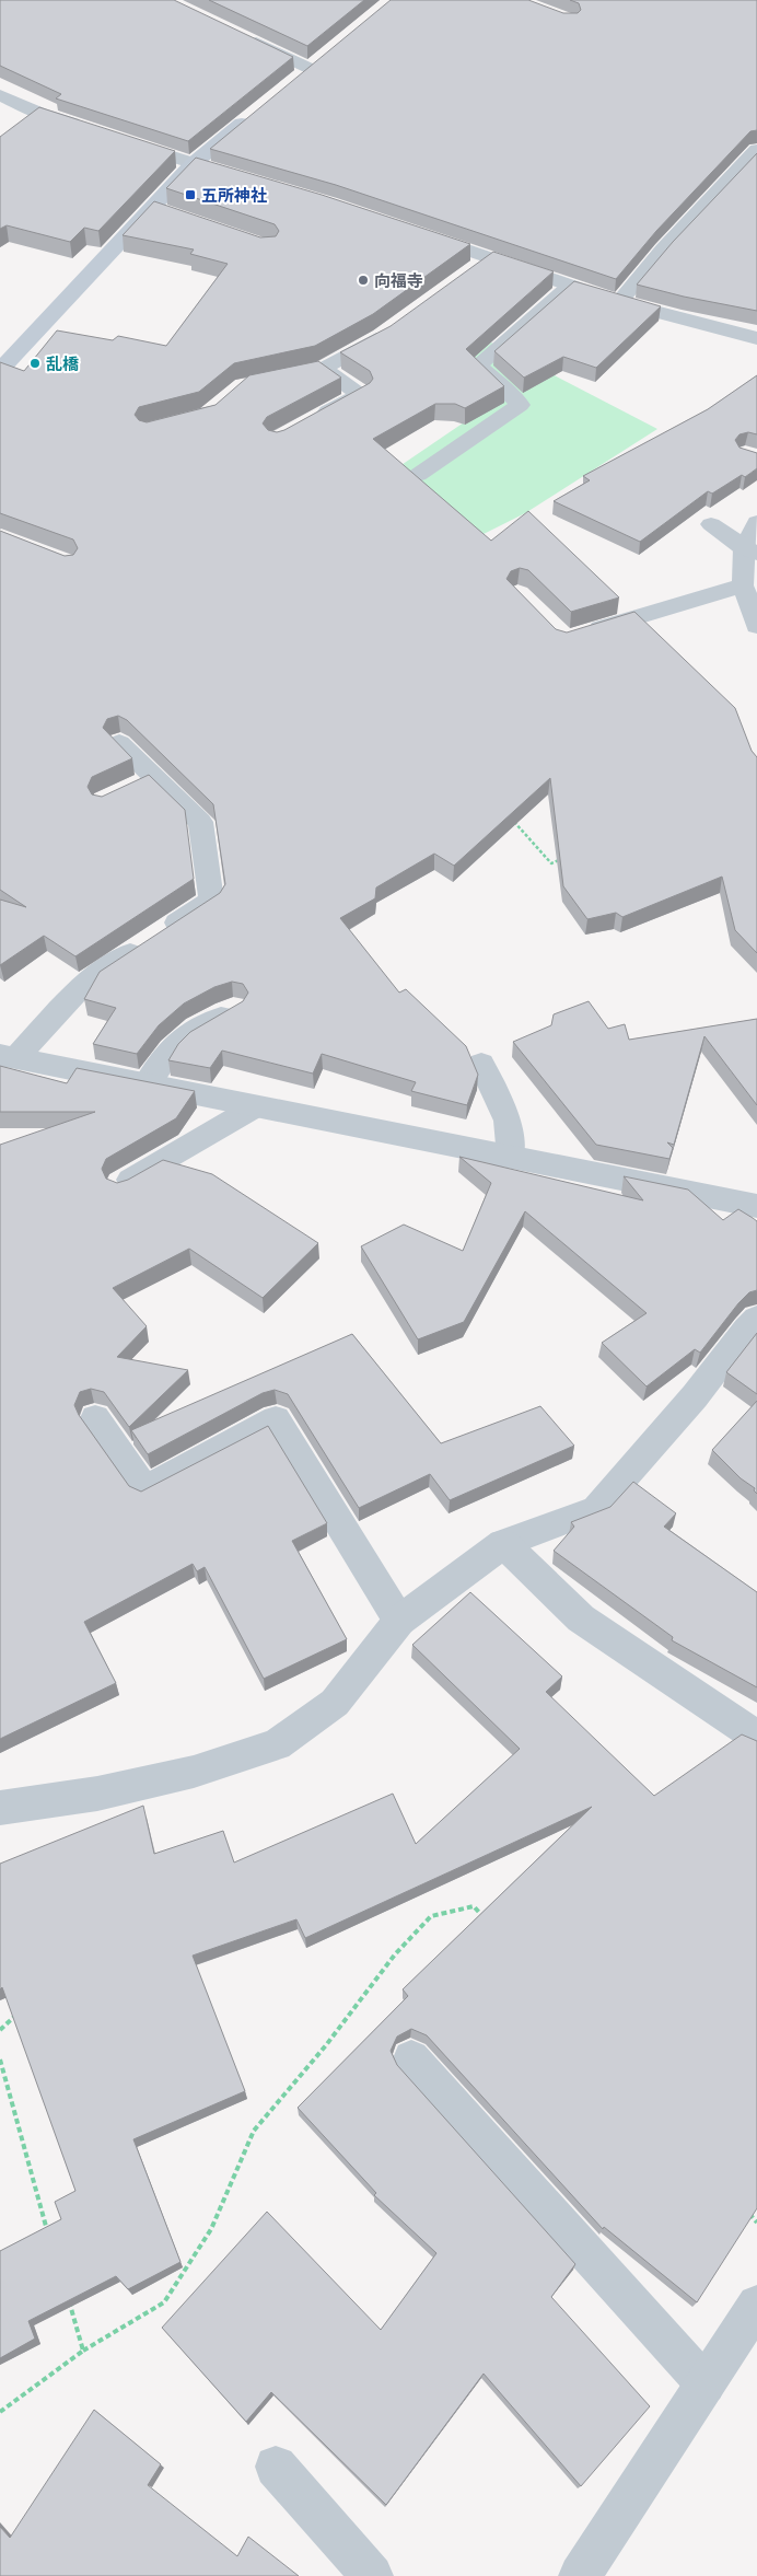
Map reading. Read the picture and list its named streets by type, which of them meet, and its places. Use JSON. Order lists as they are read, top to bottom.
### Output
{
  "places": {
    "transit": ["五所神社"],
    "other": ["向福寺", "乱橋"]
  }
}
